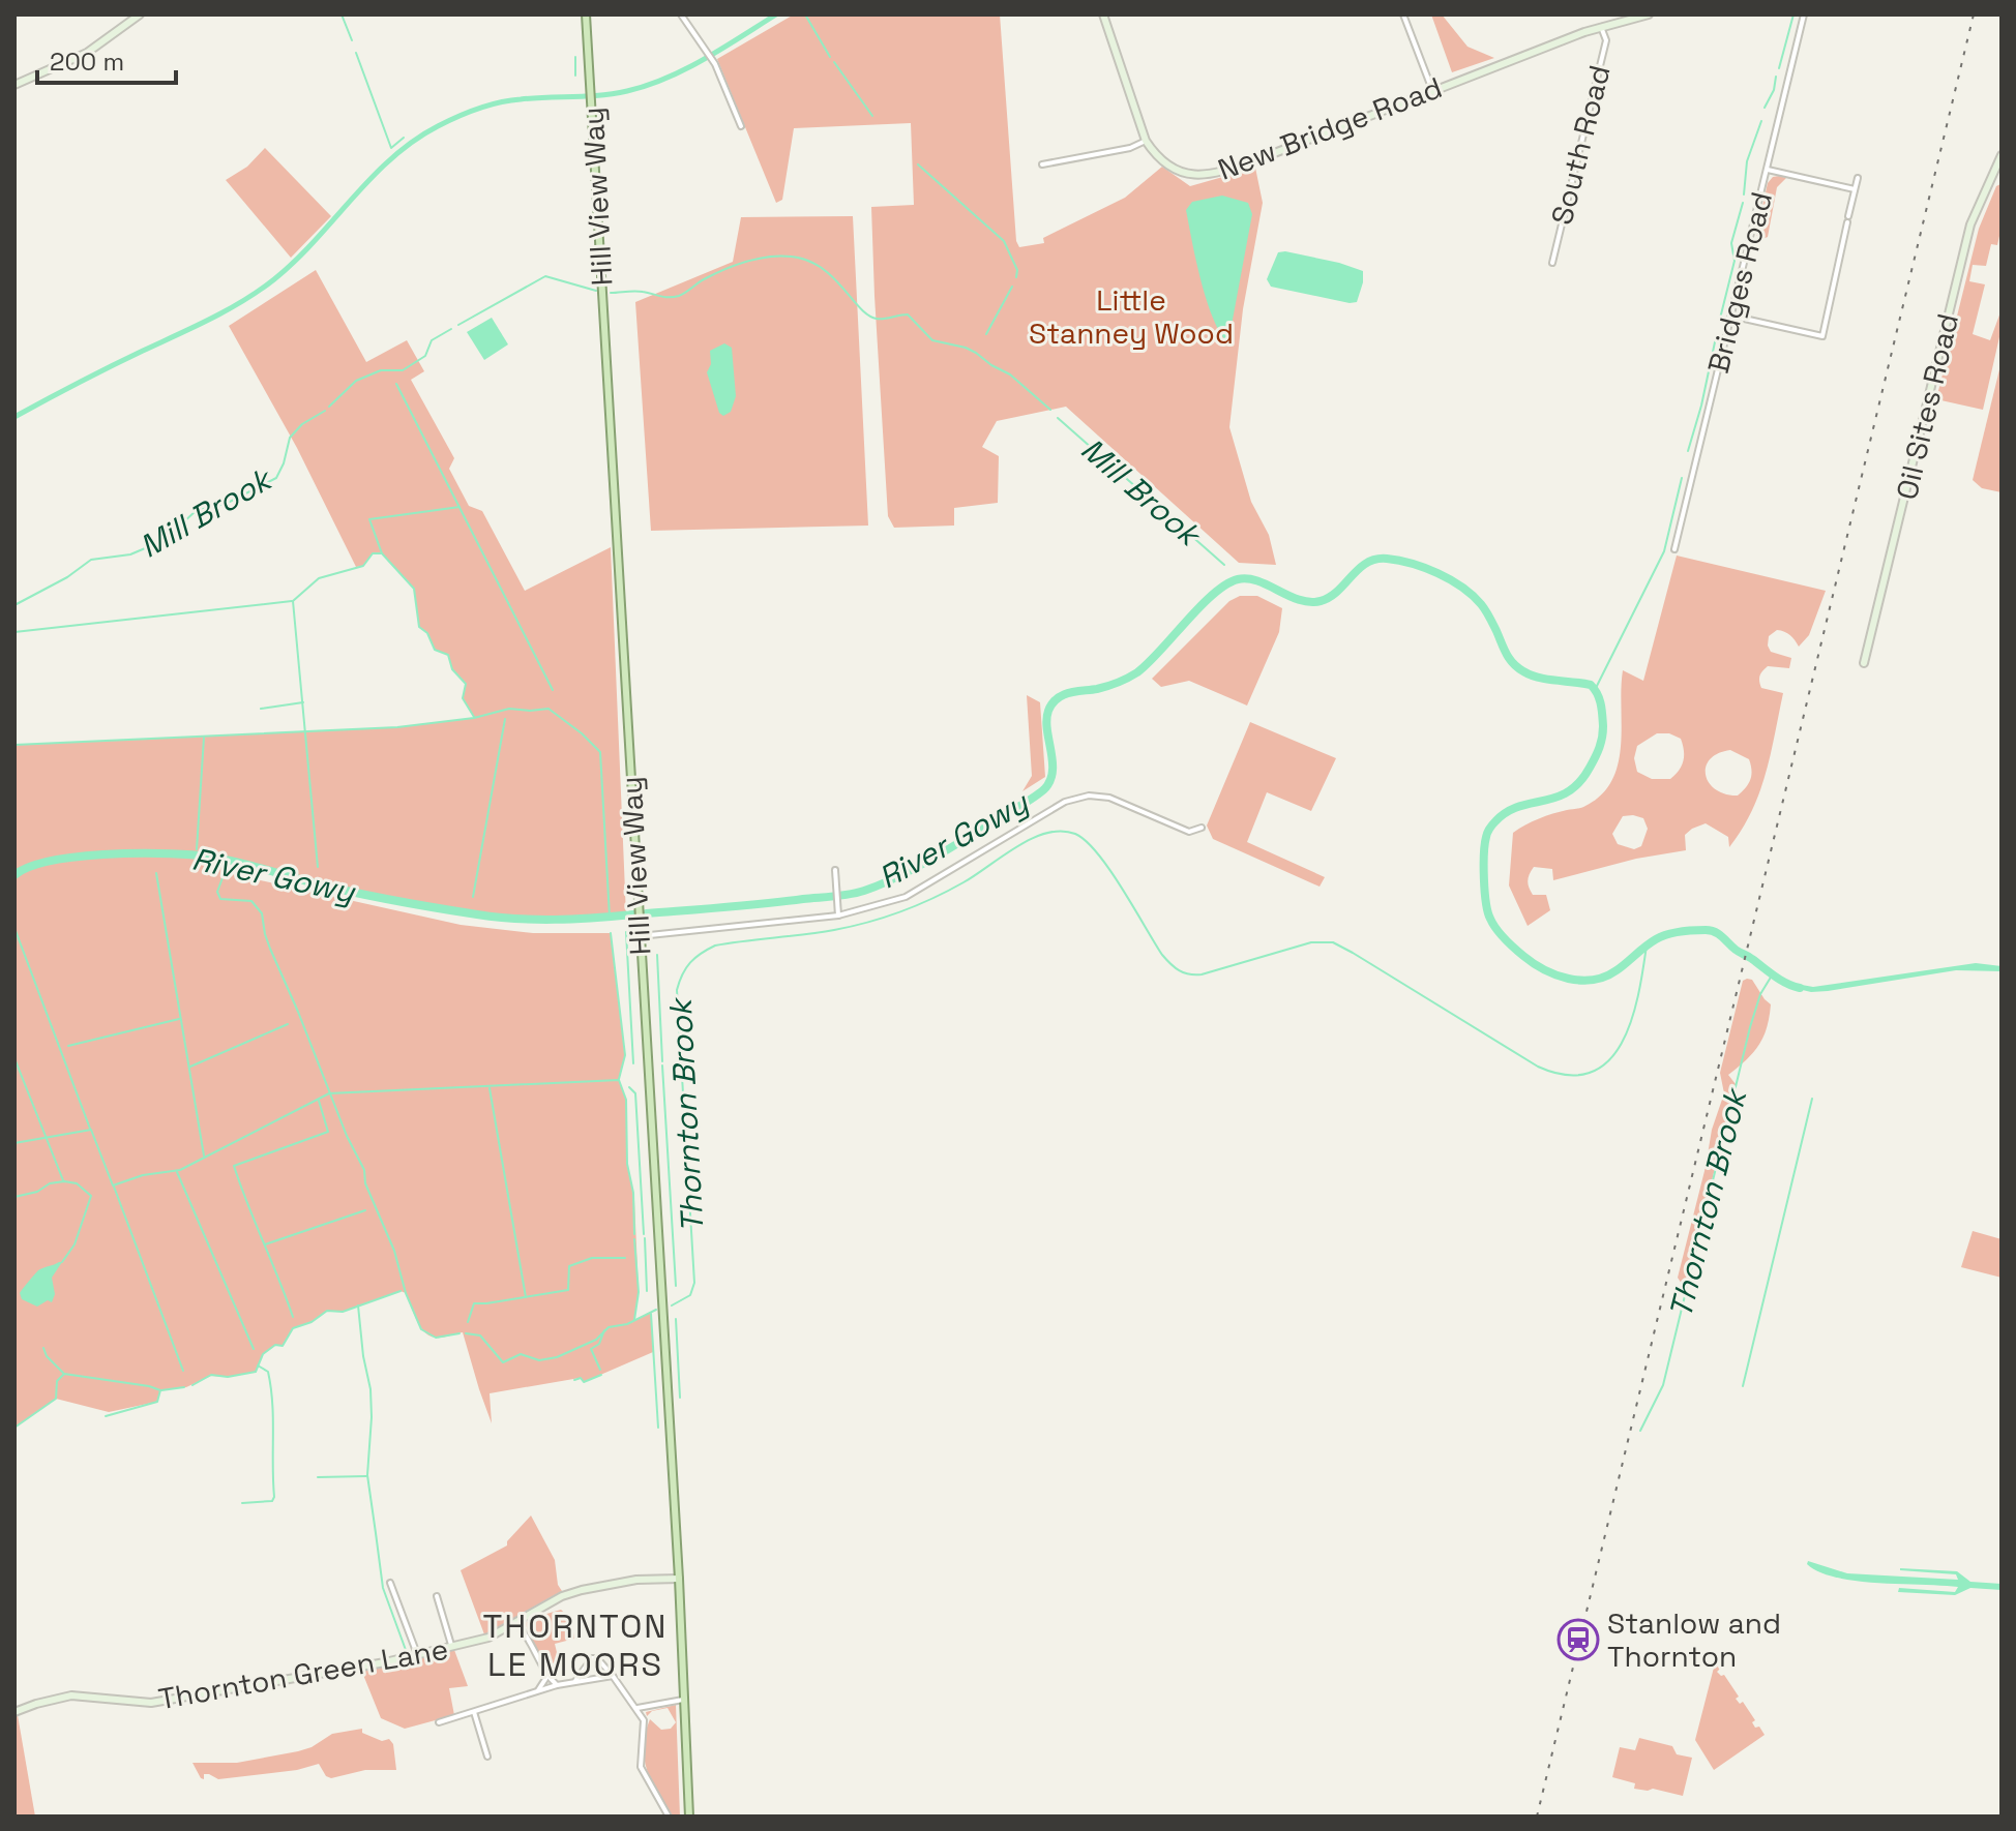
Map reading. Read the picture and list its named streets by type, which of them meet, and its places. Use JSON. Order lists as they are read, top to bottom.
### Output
{
  "streets": {
    "main road": ["Hill View Way"],
    "street": [
      "New Bridge Road",
      "South Road",
      "Bridges Road",
      "Oil Sites Road",
      "Thornton Green Lane"
    ]
  },
  "crossings": [
    ["New Bridge Road", "South Road"],
    ["Hill View Way", "Thornton Green Lane"]
  ],
  "districts": ["THORNTON LE MOORS"],
  "water": ["Mill Brook", "River Gowy", "Thornton Brook"],
  "parks": ["Little Stanney Wood"],
  "places": {
    "station": ["Stanlow and Thornton"]
  },
  "scale_bar": "200 m"
}
